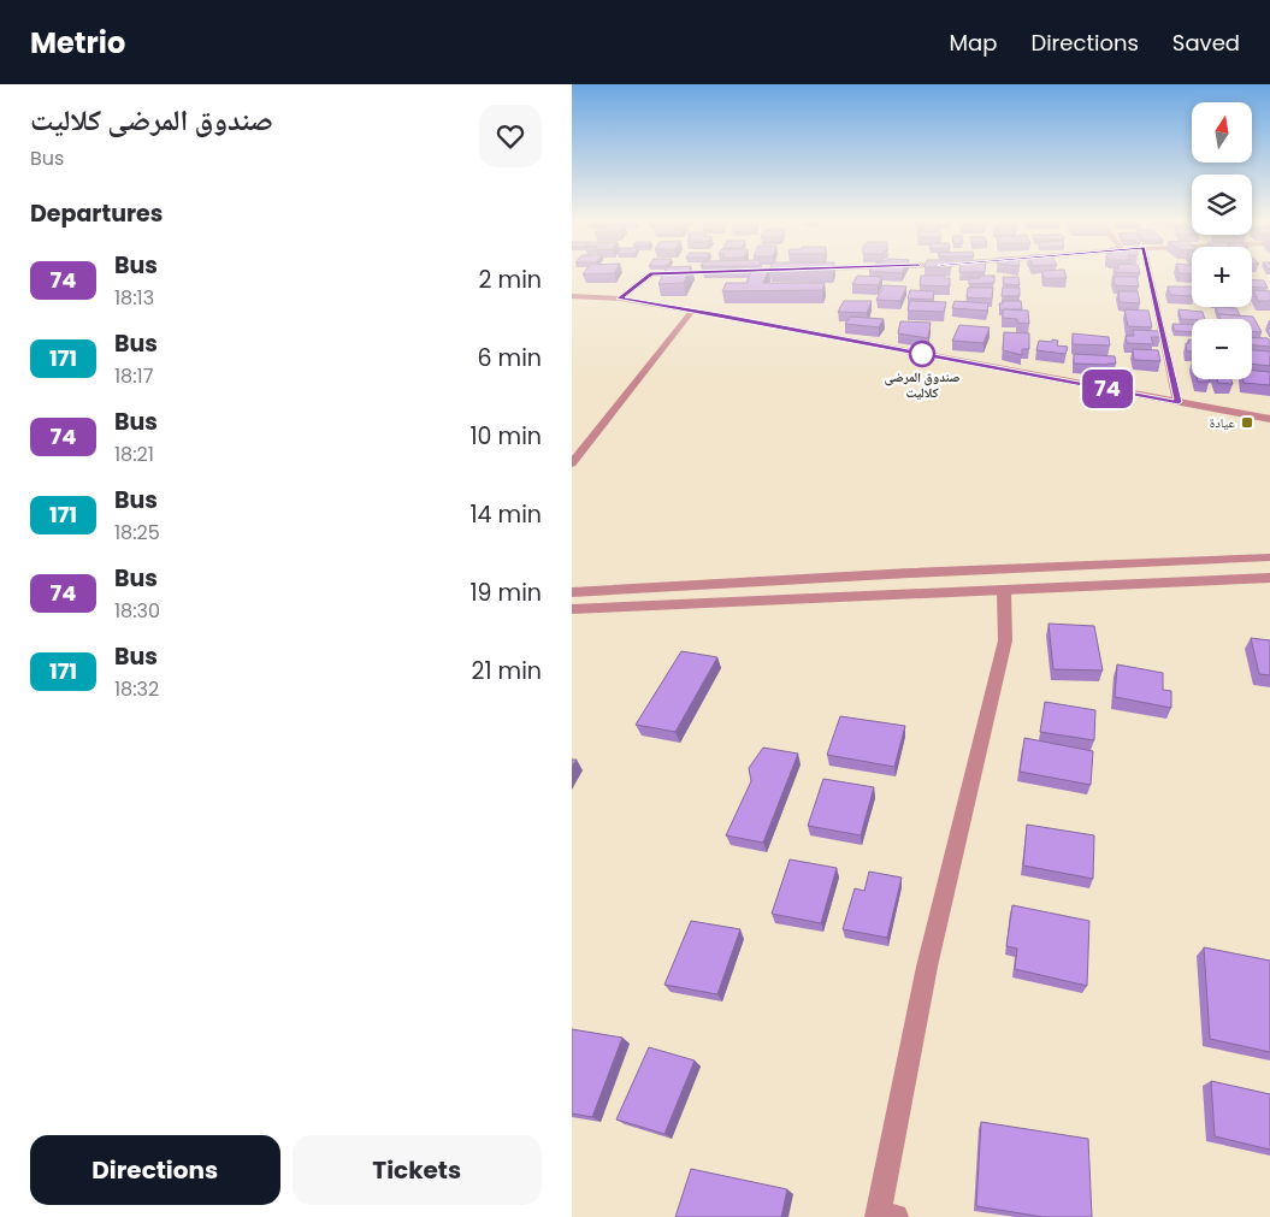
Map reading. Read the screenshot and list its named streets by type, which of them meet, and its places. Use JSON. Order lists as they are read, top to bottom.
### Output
{
  "places": {
    "other": ["صندوق المرضى كلاليت"],
    "transit": ["عيادة"]
  },
  "lines": ["bus line 74"],
  "north": "top",
  "page": {
    "header": "Metrio",
    "nav": ["Map", "Directions", "Saved"],
    "heading": [
      ["صندوق المرضى كلاليت", "Bus"],
      "Departures"
    ],
    "on_map": "74",
    "map_buttons": ["+", "−"],
    "list": [
      {
        "mark": "74",
        "name": "Bus",
        "note": "18:13",
        "value": "2 min"
      },
      {
        "mark": "171",
        "name": "Bus",
        "note": "18:17",
        "value": "6 min"
      },
      {
        "mark": "74",
        "name": "Bus",
        "note": "18:21",
        "value": "10 min"
      },
      {
        "mark": "171",
        "name": "Bus",
        "note": "18:25",
        "value": "14 min"
      },
      {
        "mark": "74",
        "name": "Bus",
        "note": "18:30",
        "value": "19 min"
      },
      {
        "mark": "171",
        "name": "Bus",
        "note": "18:32",
        "value": "21 min"
      }
    ],
    "buttons": ["Directions", "Tickets"]
  }
}
